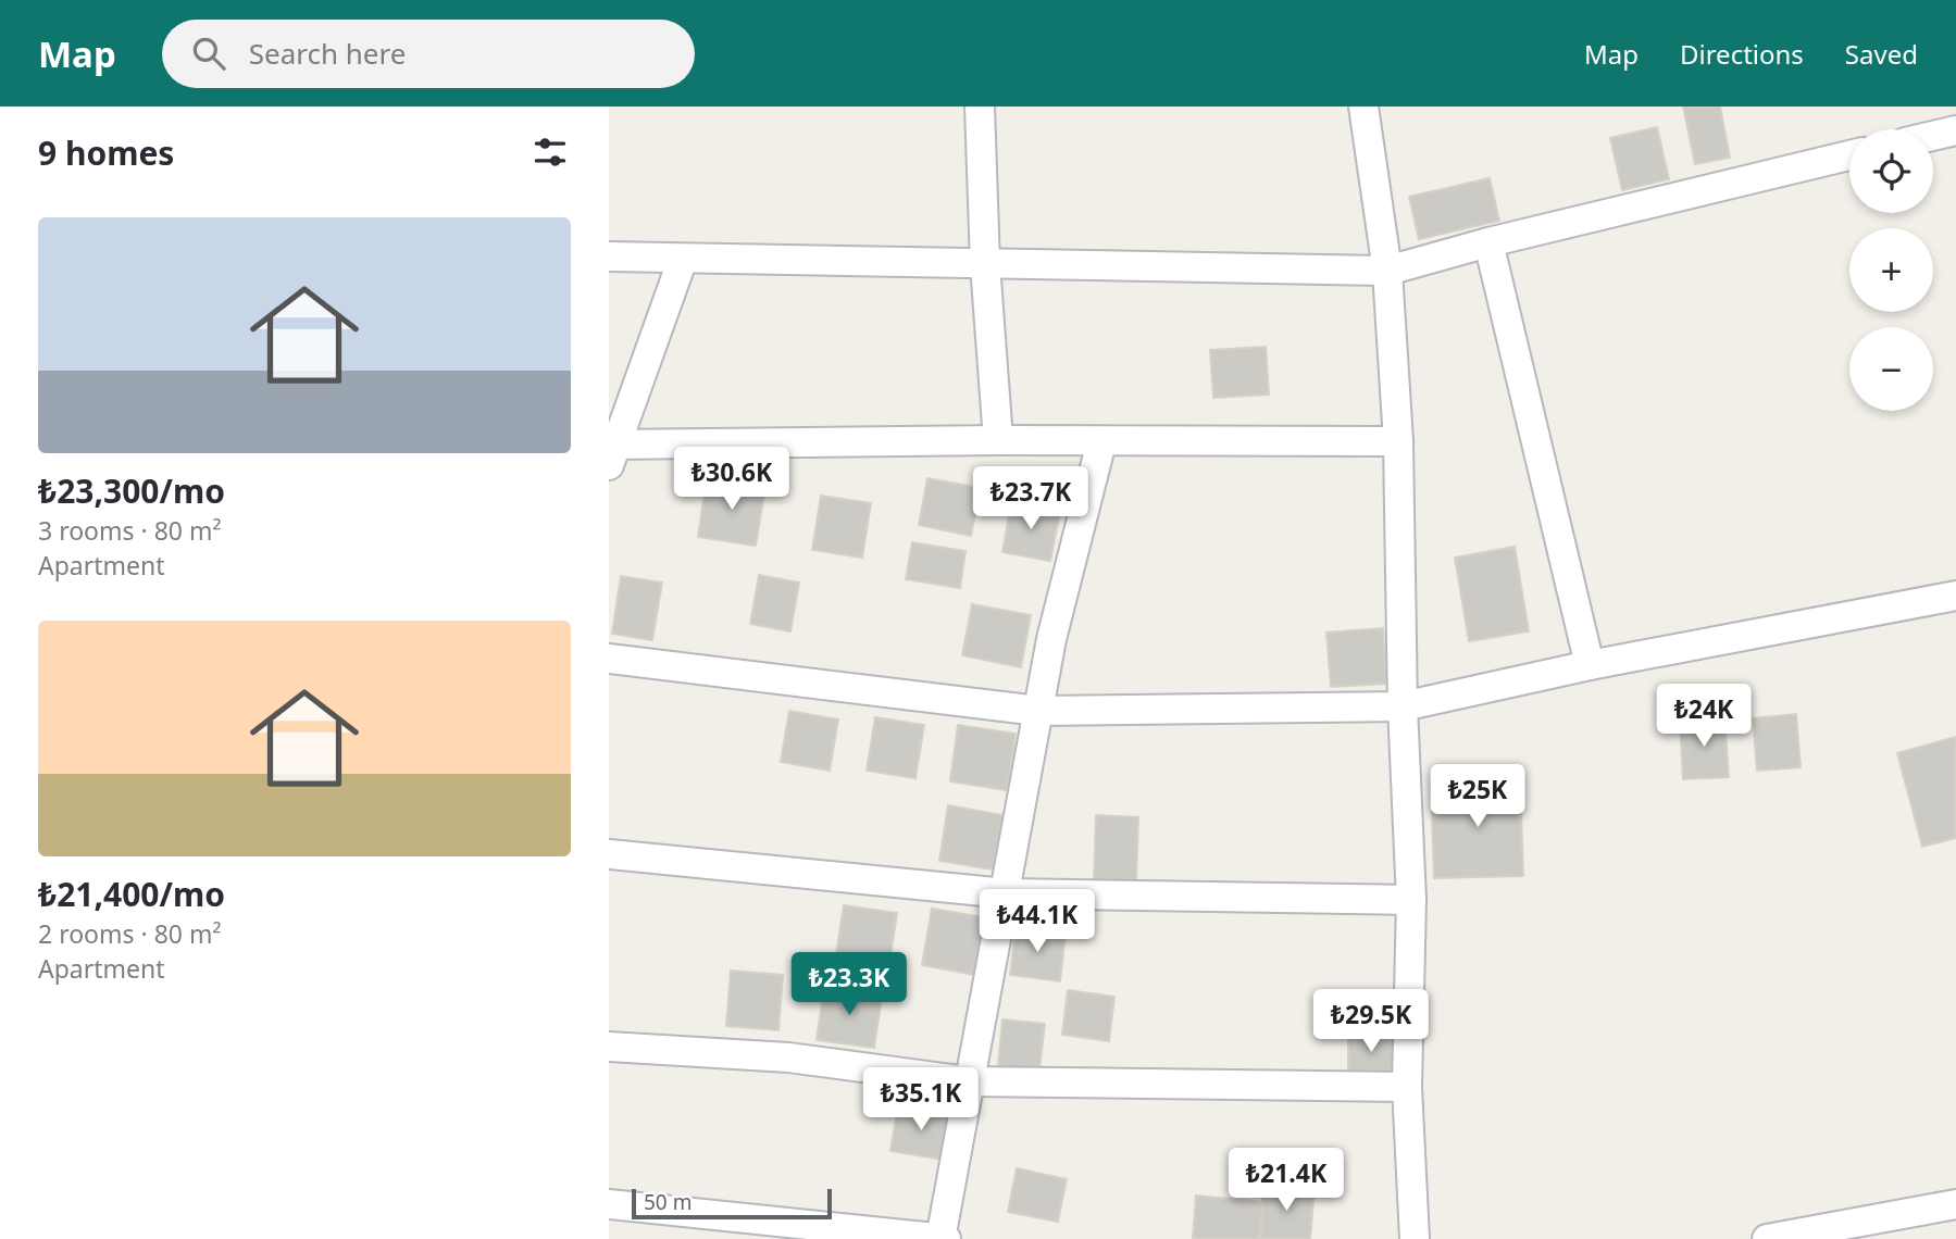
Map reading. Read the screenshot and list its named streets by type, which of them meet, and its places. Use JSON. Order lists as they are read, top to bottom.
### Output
{
  "scale_bar": "50 m",
  "page": {
    "header": "Map",
    "search": "Search here",
    "nav": ["Map", "Directions", "Saved"],
    "heading": "9 homes",
    "map_buttons": ["+", "−"],
    "list": [
      {
        "name": "₺23,300/mo",
        "note": "3 rooms · 80 m² · Apartment"
      },
      {
        "name": "₺21,400/mo",
        "note": "2 rooms · 80 m² · Apartment"
      }
    ],
    "price": [
      "₺30.6K",
      "₺23.7K",
      "₺24K",
      "₺25K",
      "₺44.1K",
      "₺23.3K",
      "₺29.5K",
      "₺35.1K",
      "₺21.4K"
    ],
    "scale": "50 m"
  }
}
